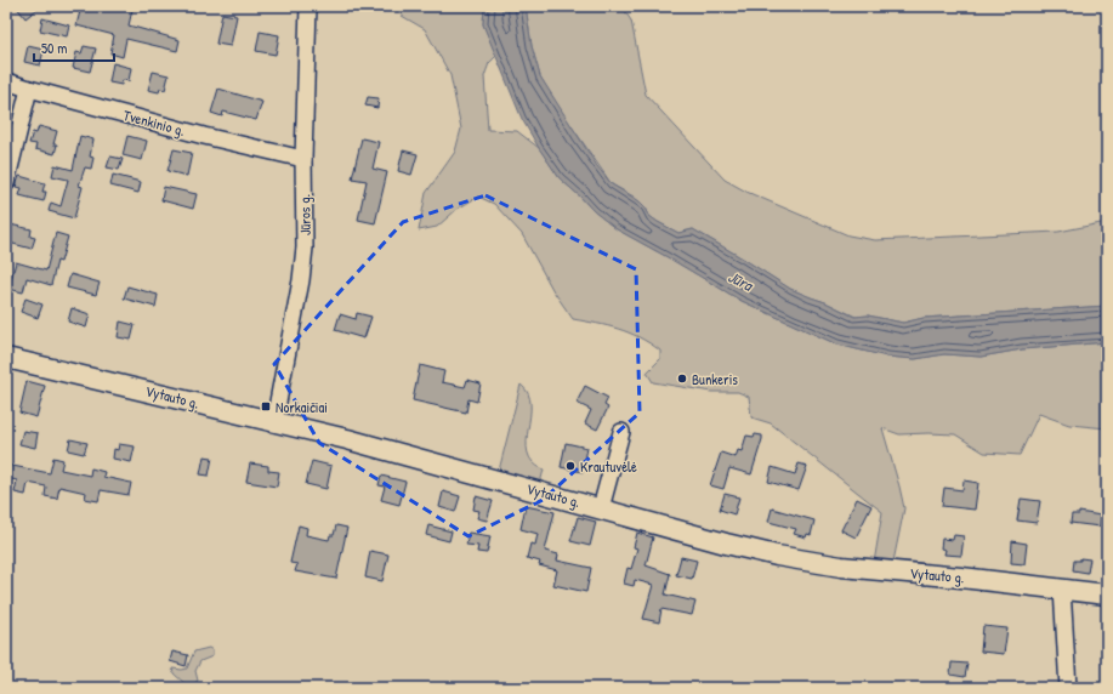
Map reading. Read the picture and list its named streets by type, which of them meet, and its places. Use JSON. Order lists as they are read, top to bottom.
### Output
{
  "streets": {
    "main road": ["Vytauto g."],
    "street": ["Tvenkinio g.", "Jūros g."]
  },
  "crossings": [
    ["Tvenkinio g.", "Jūros g."],
    ["Jūros g.", "Vytauto g."]
  ],
  "water": ["Jūra"],
  "places": {
    "other": ["Bunkeris", "Krautuvėlė"],
    "transit": ["Norkaičiai"]
  },
  "scale_bar": "50 m"
}
